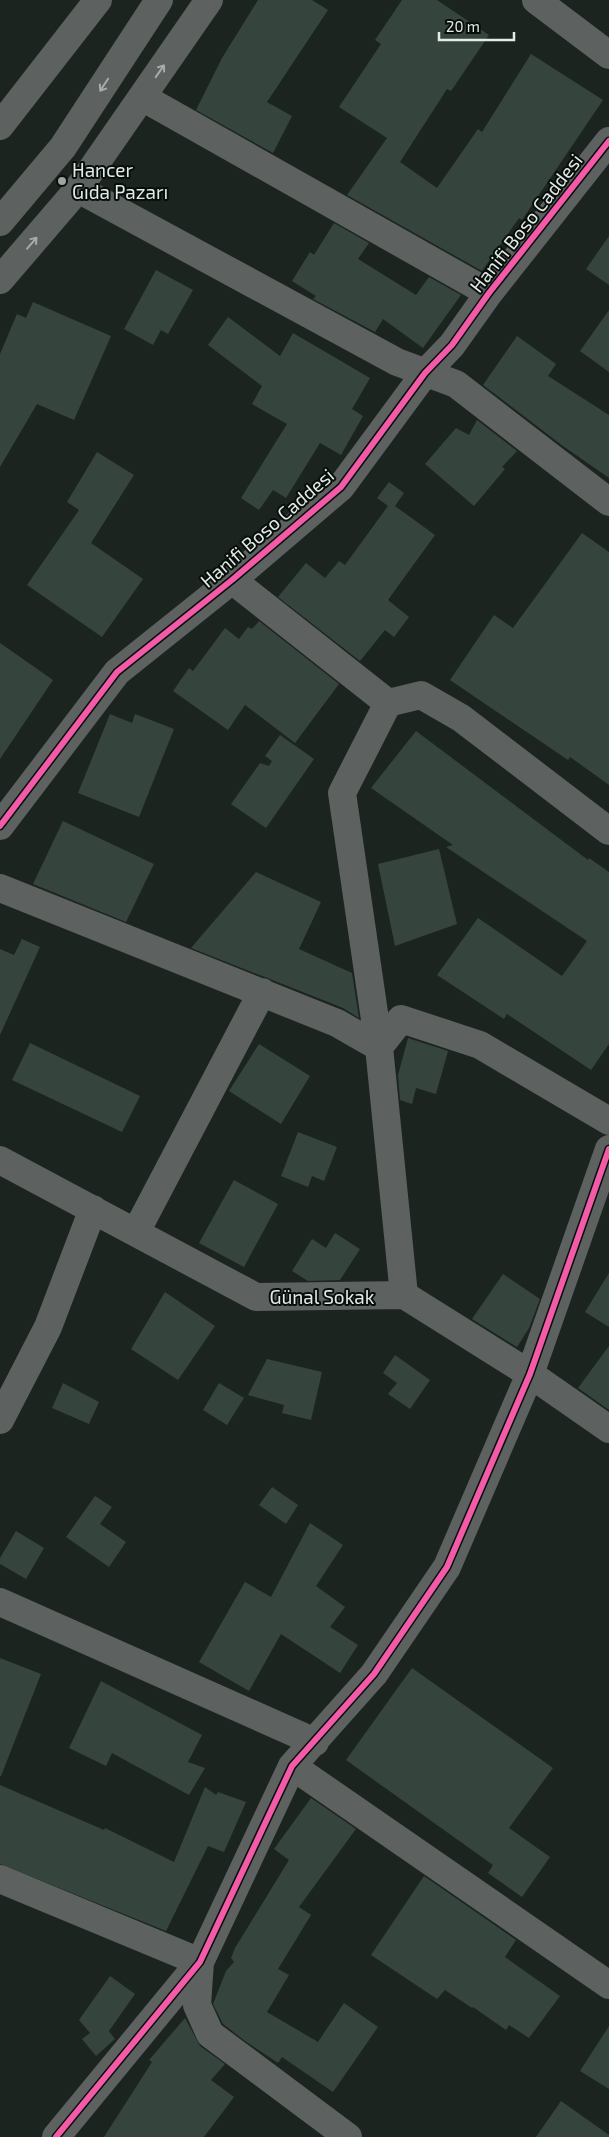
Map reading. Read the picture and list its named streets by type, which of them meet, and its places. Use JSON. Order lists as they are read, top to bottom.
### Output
{
  "streets": {
    "street": ["Hanifi Boso Caddesi", "Günal Sokak"]
  },
  "places": ["Hancer Gıda Pazarı"],
  "scale_bar": "20 m"
}
